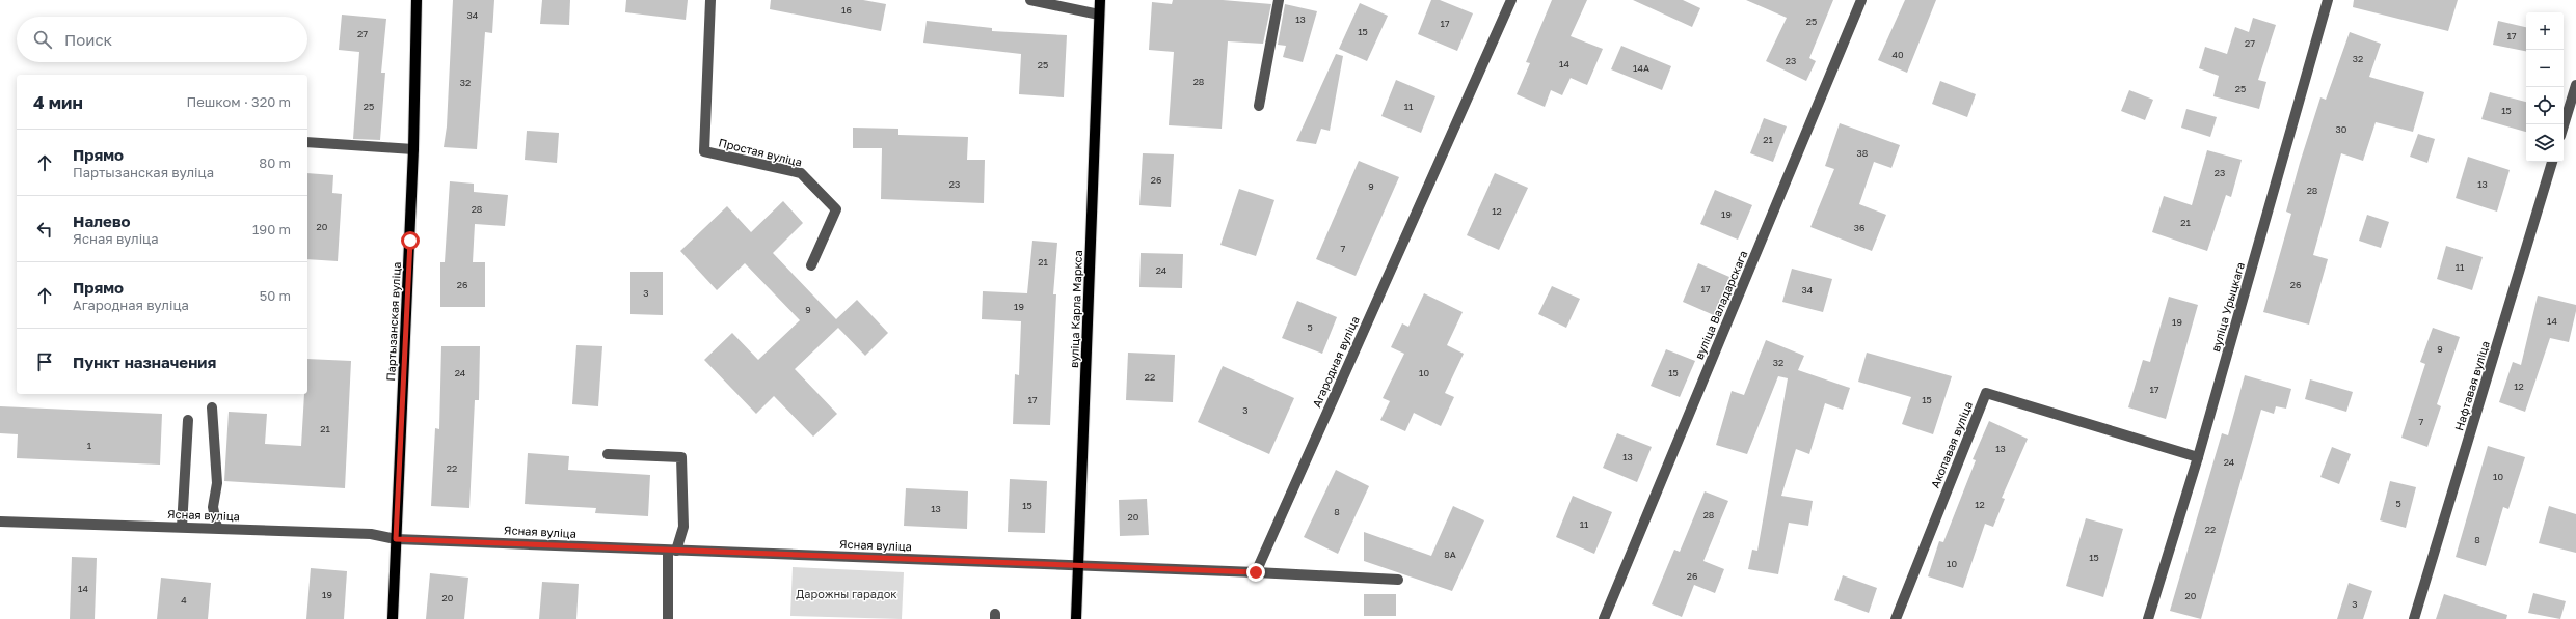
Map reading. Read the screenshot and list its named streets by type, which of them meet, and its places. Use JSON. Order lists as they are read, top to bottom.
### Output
{
  "streets": {
    "main road": ["вуліца Карла Маркса", "Партызанская вуліца"],
    "street": [
      "Простая вуліца",
      "вуліца Валадарскага",
      "вуліца Урыцкага",
      "Агародная вуліца",
      "Нафтавая вуліца",
      "Акопавая вуліца",
      "Ясная вуліца"
    ]
  },
  "crossings": [
    ["вуліца Урыцкага", "Акопавая вуліца"],
    ["вуліца Карла Маркса", "Ясная вуліца"],
    ["Партызанская вуліца", "Ясная вуліца"]
  ],
  "parks": ["Дарожны гарадок"],
  "house_numbers": [
    "16",
    "34",
    "13",
    "25",
    "17",
    "15",
    "27",
    "17",
    "27",
    "40",
    "32",
    "23",
    "14",
    "25",
    "14А",
    "28",
    "32",
    "25",
    "25",
    "11",
    "15",
    "30",
    "21",
    "38",
    "23",
    "26",
    "23",
    "13",
    "9",
    "28",
    "28",
    "12",
    "19",
    "21",
    "20",
    "36",
    "7",
    "21",
    "11",
    "24",
    "26",
    "26",
    "17",
    "34",
    "3",
    "19",
    "9",
    "14",
    "19",
    "5",
    "9",
    "32",
    "24",
    "10",
    "15",
    "22",
    "12",
    "17",
    "17",
    "15",
    "3",
    "7",
    "21",
    "1",
    "13",
    "13",
    "24",
    "22",
    "10",
    "5",
    "12",
    "15",
    "13",
    "8",
    "28",
    "20",
    "11",
    "22",
    "8",
    "8А",
    "15",
    "10",
    "26",
    "14",
    "19",
    "20",
    "20",
    "4",
    "3"
  ],
  "page": {
    "map_buttons": ["+", "−"],
    "search": "Поиск",
    "heading": ["4 мин", "Пешком · 320 m"],
    "list": [
      ["Прямо", "Партызанская вуліца", "80 m"],
      ["Налево", "Ясная вуліца", "190 m"],
      ["Прямо", "Агародная вуліца", "50 m"],
      "Пункт назначения"
    ]
  }
}
